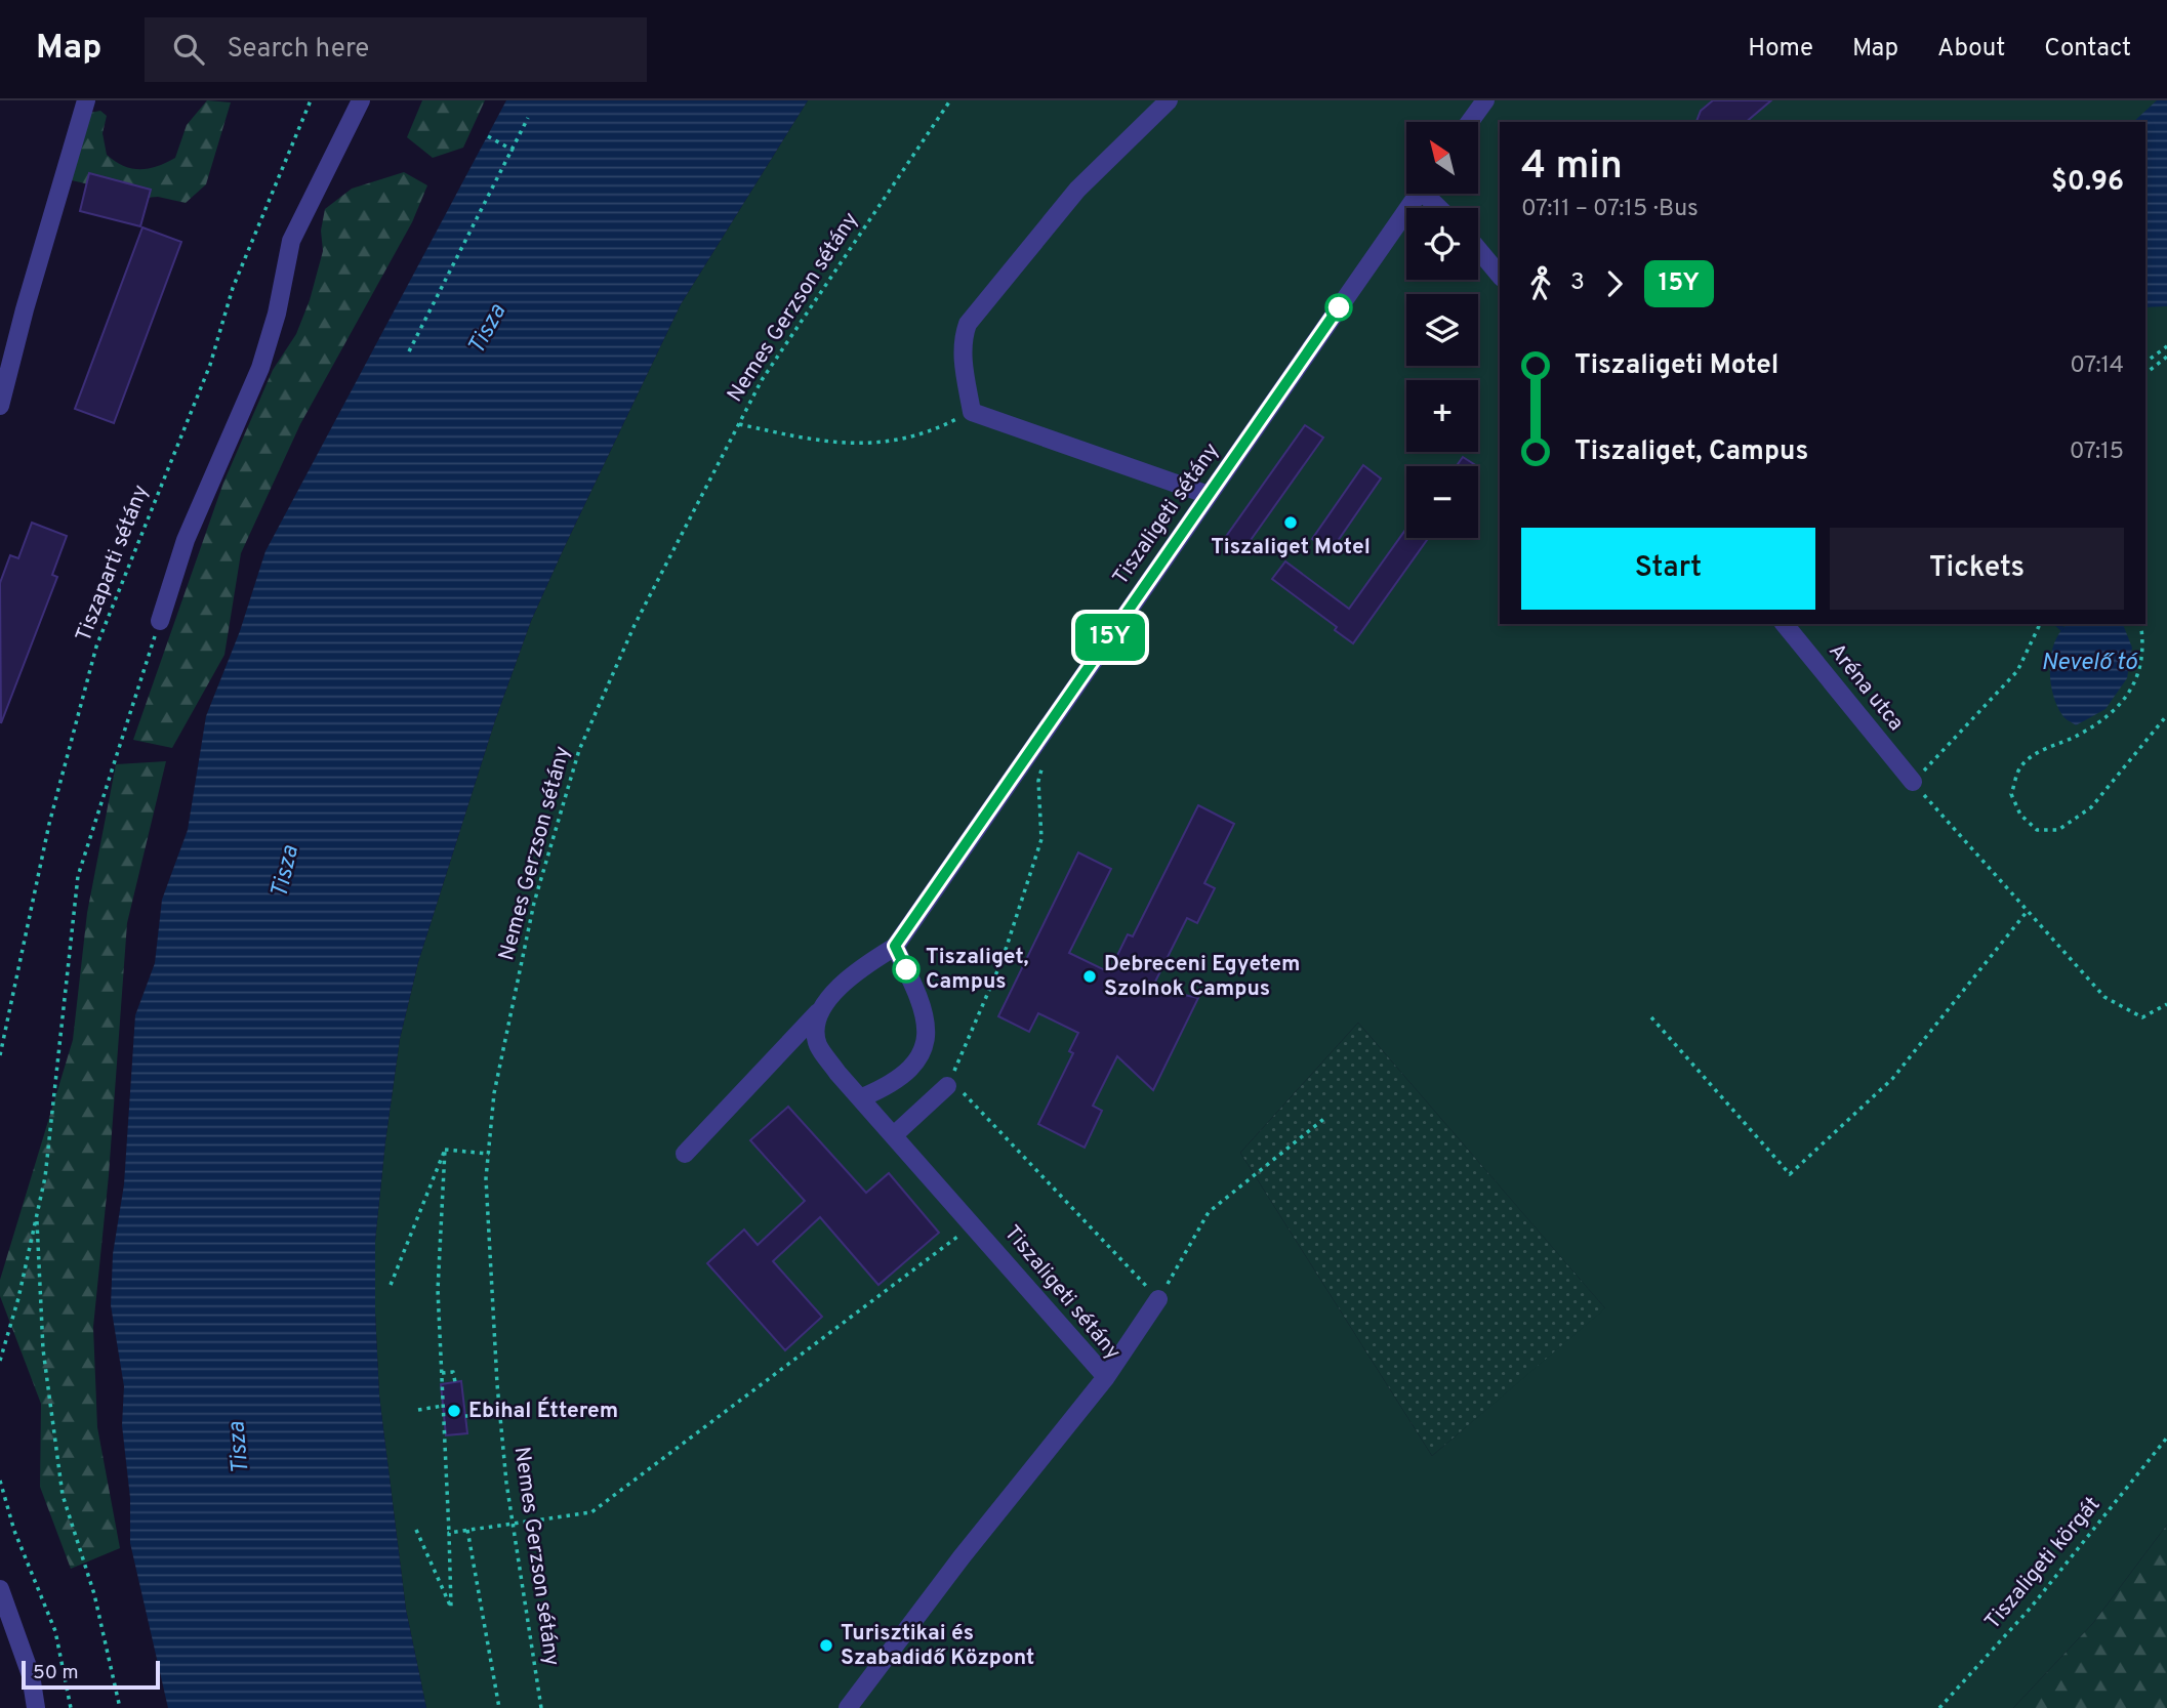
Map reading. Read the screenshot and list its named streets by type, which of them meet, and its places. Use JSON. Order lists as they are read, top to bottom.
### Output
{
  "streets": {
    "street": ["Tiszaligeti sétány", "Aréna utca"],
    "path": ["Nemes Gerzson sétány", "Tiszaparti sétány", "Tiszaligeti körgát"]
  },
  "water": ["Tisza", "Nevelő tó"],
  "places": [
    "Tiszaliget Motel",
    "Tiszaliget, Campus",
    "Debreceni Egyetem Szolnok Campus",
    "Ebihal Étterem",
    "Turisztikai és Szabadidő Központ"
  ],
  "lines": ["bus line 15Y"],
  "scale_bar": "50 m",
  "north": "top left",
  "page": {
    "header": "Map",
    "search": "Search here",
    "nav": [
      "Home",
      "Map",
      "About",
      "Contact"
    ],
    "on_map": "15Y",
    "map_buttons": ["+", "−"],
    "heading": ["4 min", "07:11 – 07:15 · Bus", "$0.96"],
    "legs": ["3", "15Y"],
    "list": [
      {
        "name": "Tiszaligeti Motel",
        "value": "07:14"
      },
      {
        "name": "Tiszaliget, Campus",
        "value": "07:15"
      }
    ],
    "buttons": ["Start", "Tickets"],
    "scale": "50 m"
  }
}
